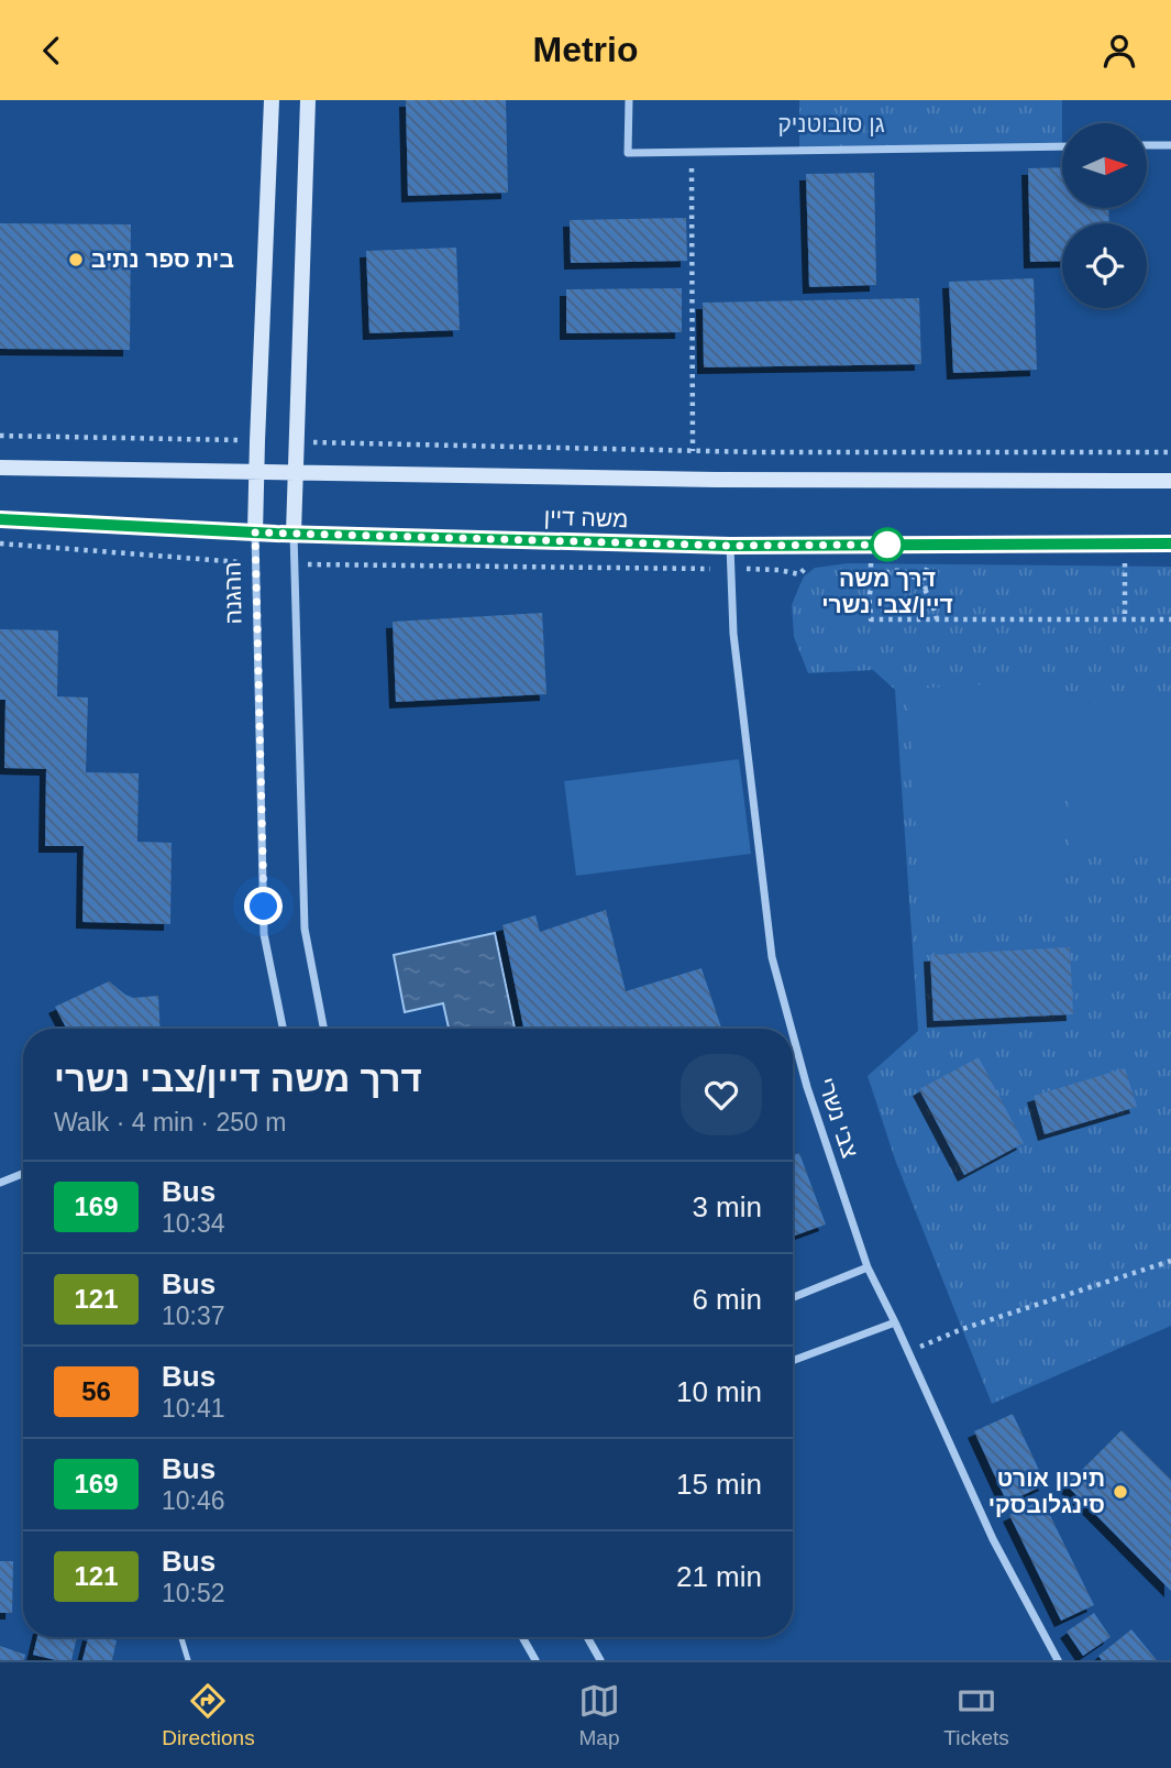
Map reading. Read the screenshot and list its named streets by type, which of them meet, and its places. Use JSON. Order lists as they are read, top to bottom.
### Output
{
  "streets": {
    "street": ["משה דיין", "ההגנה", "צבי נשרי"]
  },
  "crossings": [
    ["משה דיין", "ההגנה"],
    ["משה דיין", "צבי נשרי"]
  ],
  "parks": ["גן סובוטניק"],
  "places": ["בית ספר נתיב", "דרך משה דיין/צבי נשרי", "תיכון אורט סינגלובסקי"],
  "lines": ["bus line 169"],
  "north": "right",
  "page": {
    "header": "Metrio",
    "heading": ["דרך משה דיין/צבי נשרי", "Walk · 4 min · 250 m"],
    "list": [
      {
        "mark": "169",
        "name": "Bus",
        "note": "10:34",
        "value": "3 min"
      },
      {
        "mark": "121",
        "name": "Bus",
        "note": "10:37",
        "value": "6 min"
      },
      {
        "mark": "56",
        "name": "Bus",
        "note": "10:41",
        "value": "10 min"
      },
      {
        "mark": "169",
        "name": "Bus",
        "note": "10:46",
        "value": "15 min"
      },
      {
        "mark": "121",
        "name": "Bus",
        "note": "10:52",
        "value": "21 min"
      }
    ],
    "tabs": ["Directions", "Map", "Tickets"]
  }
}
